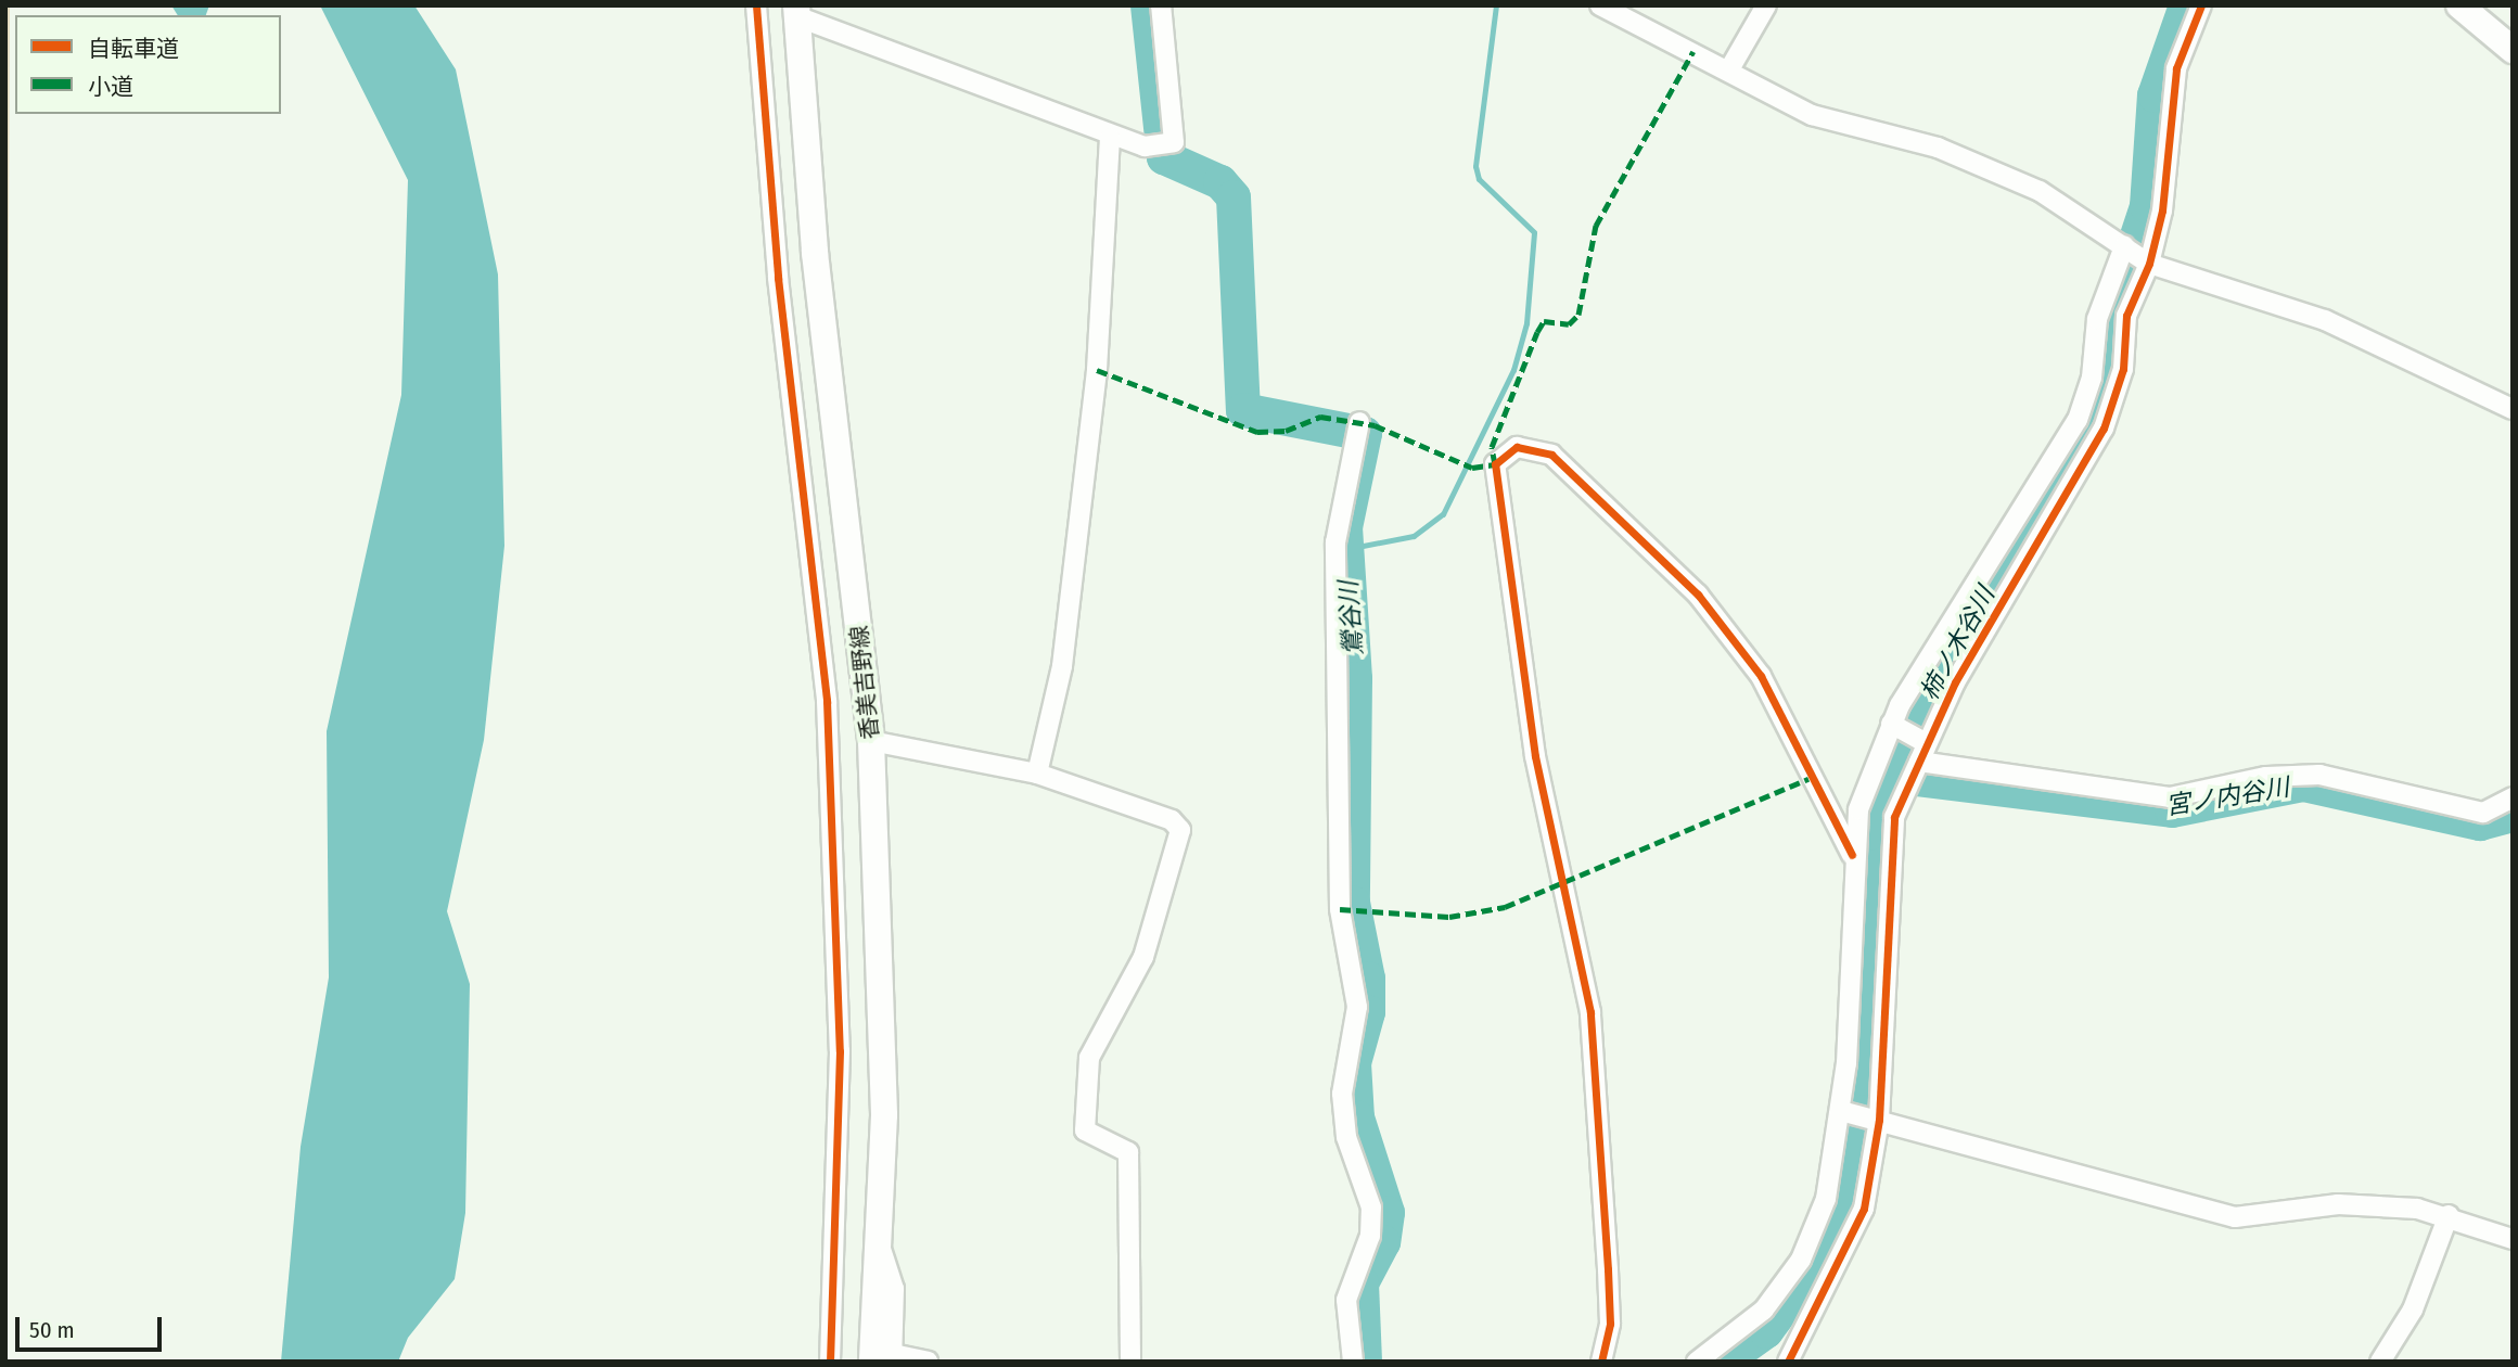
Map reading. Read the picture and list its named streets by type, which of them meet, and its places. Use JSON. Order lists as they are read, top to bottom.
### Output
{
  "streets": {
    "main road": ["香美吉野線"]
  },
  "water": ["鶯谷川", "柿ノ木谷川", "宮ノ内谷川"],
  "legend": ["自転車道", "小道"],
  "scale_bar": "50 m"
}
